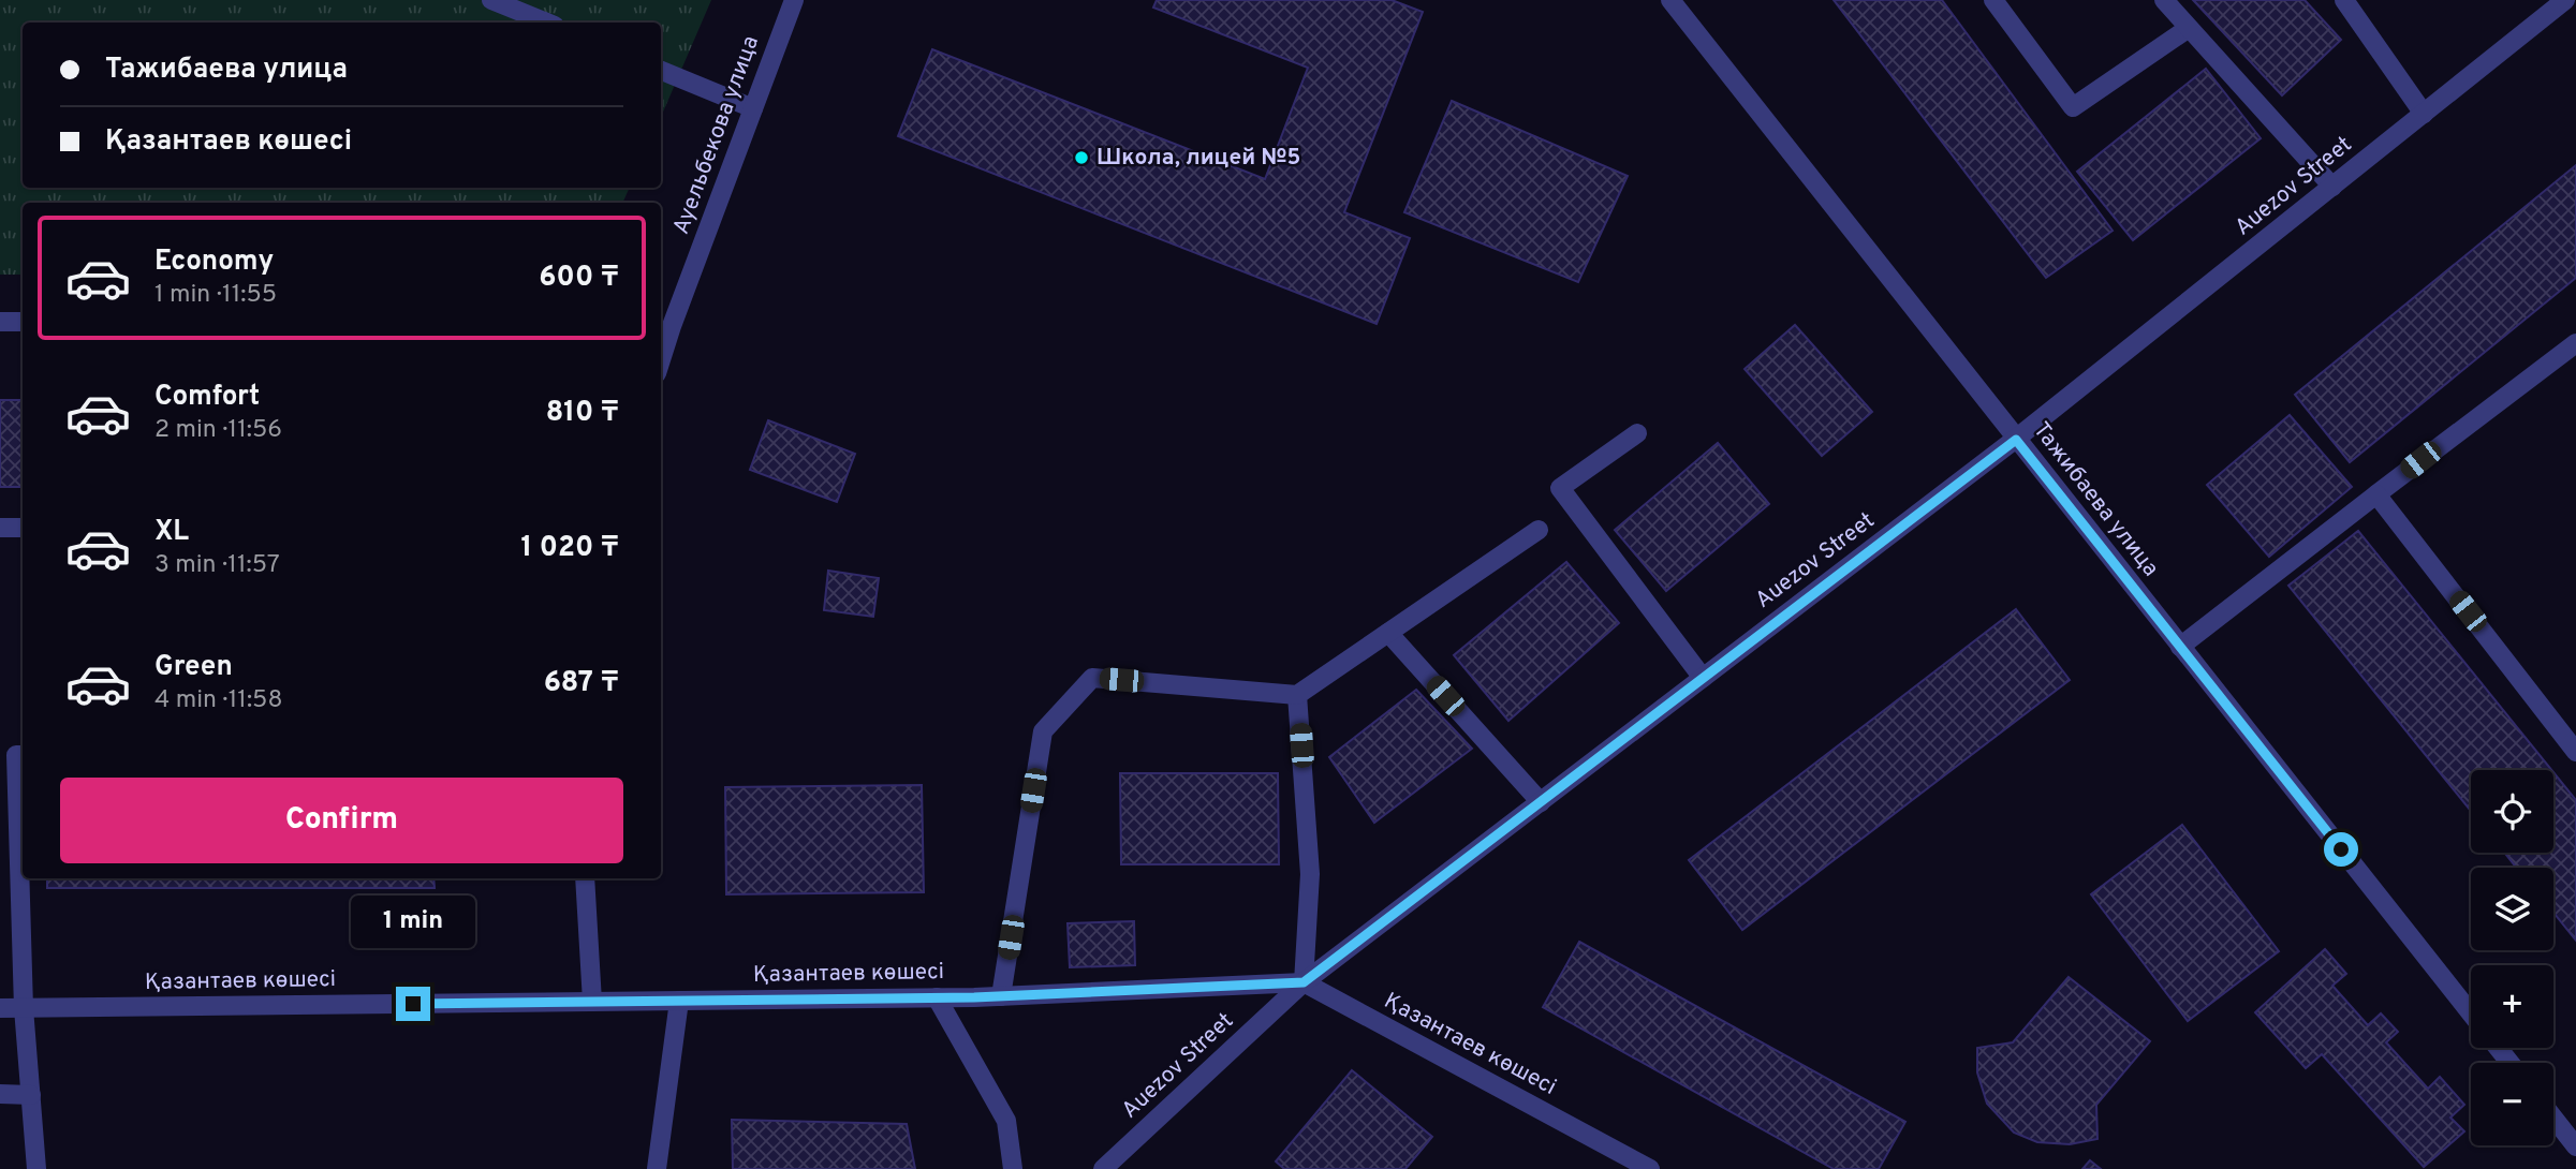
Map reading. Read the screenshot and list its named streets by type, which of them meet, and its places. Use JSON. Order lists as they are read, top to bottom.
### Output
{
  "streets": {
    "street": [
      "Ауельбекова улица",
      "Auezov Street",
      "Тажибаева улица",
      "Қазантаев көшесі"
    ]
  },
  "crossings": [
    ["Auezov Street", "Тажибаева улица"],
    ["Auezov Street", "Қазантаев көшесі"]
  ],
  "places": ["Школа, лицей №5"],
  "page": {
    "banner": ["Тажибаева улица", "Қазантаев көшесі"],
    "list": [
      {
        "name": "Economy",
        "note": "1 min · 11:55",
        "value": "600 ₸"
      },
      {
        "name": "Comfort",
        "note": "2 min · 11:56",
        "value": "810 ₸"
      },
      {
        "name": "XL",
        "note": "3 min · 11:57",
        "value": "1 020 ₸"
      },
      {
        "name": "Green",
        "note": "4 min · 11:58",
        "value": "687 ₸"
      }
    ],
    "buttons": "Confirm",
    "map_buttons": ["+", "−"],
    "bubble": "1 min"
  }
}
